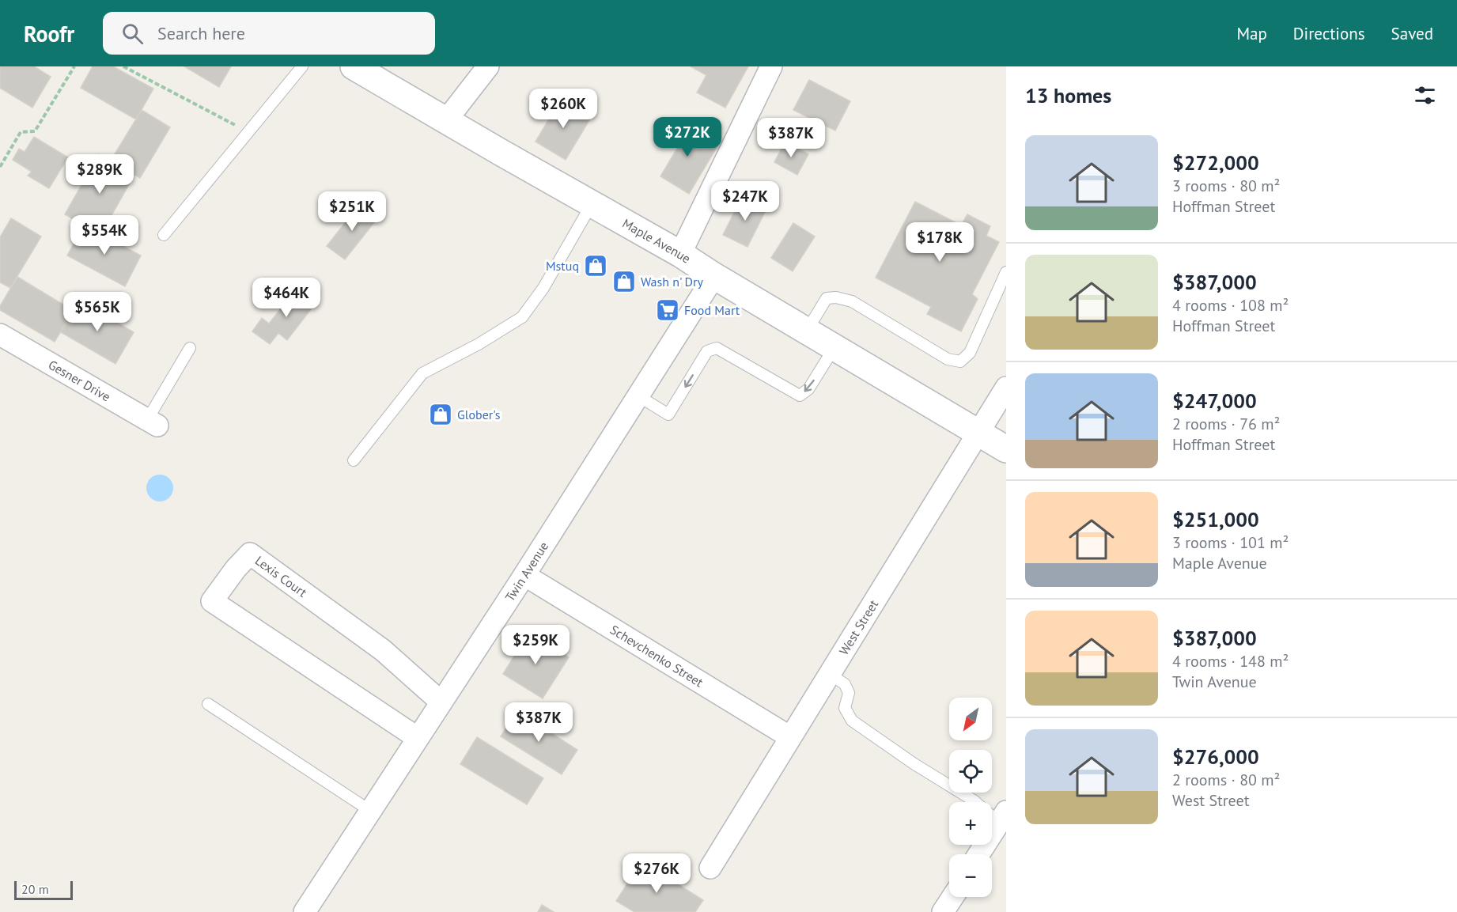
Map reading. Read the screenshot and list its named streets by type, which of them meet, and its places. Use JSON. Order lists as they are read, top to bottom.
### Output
{
  "streets": {
    "street": [
      "Maple Avenue",
      "Gesner Drive",
      "Twin Avenue",
      "Lexis Court",
      "West Street",
      "Schevchenko Street"
    ]
  },
  "crossings": [
    ["Maple Avenue", "Twin Avenue"],
    ["Maple Avenue", "West Street"],
    ["Twin Avenue", "Lexis Court"],
    ["Twin Avenue", "Schevchenko Street"],
    ["West Street", "Schevchenko Street"]
  ],
  "places": {
    "shop": ["Mstuq", "Wash n' Dry", "Glober's"],
    "supermarket": ["Food Mart"]
  },
  "scale_bar": "20 m",
  "north": "bottom left",
  "page": {
    "header": "Roofr",
    "search": "Search here",
    "nav": ["Map", "Directions", "Saved"],
    "heading": "13 homes",
    "price": [
      "$260K",
      "$272K",
      "$387K",
      "$289K",
      "$247K",
      "$251K",
      "$554K",
      "$178K",
      "$464K",
      "$565K",
      "$259K",
      "$387K",
      "$276K"
    ],
    "list": [
      {
        "name": "$272,000",
        "note": "3 rooms · 80 m² · Hoffman Street"
      },
      {
        "name": "$387,000",
        "note": "4 rooms · 108 m² · Hoffman Street"
      },
      {
        "name": "$247,000",
        "note": "2 rooms · 76 m² · Hoffman Street"
      },
      {
        "name": "$251,000",
        "note": "3 rooms · 101 m² · Maple Avenue"
      },
      {
        "name": "$387,000",
        "note": "4 rooms · 148 m² · Twin Avenue"
      },
      {
        "name": "$276,000",
        "note": "2 rooms · 80 m² · West Street"
      }
    ],
    "map_buttons": ["+", "−"],
    "scale": "20 m"
  }
}
